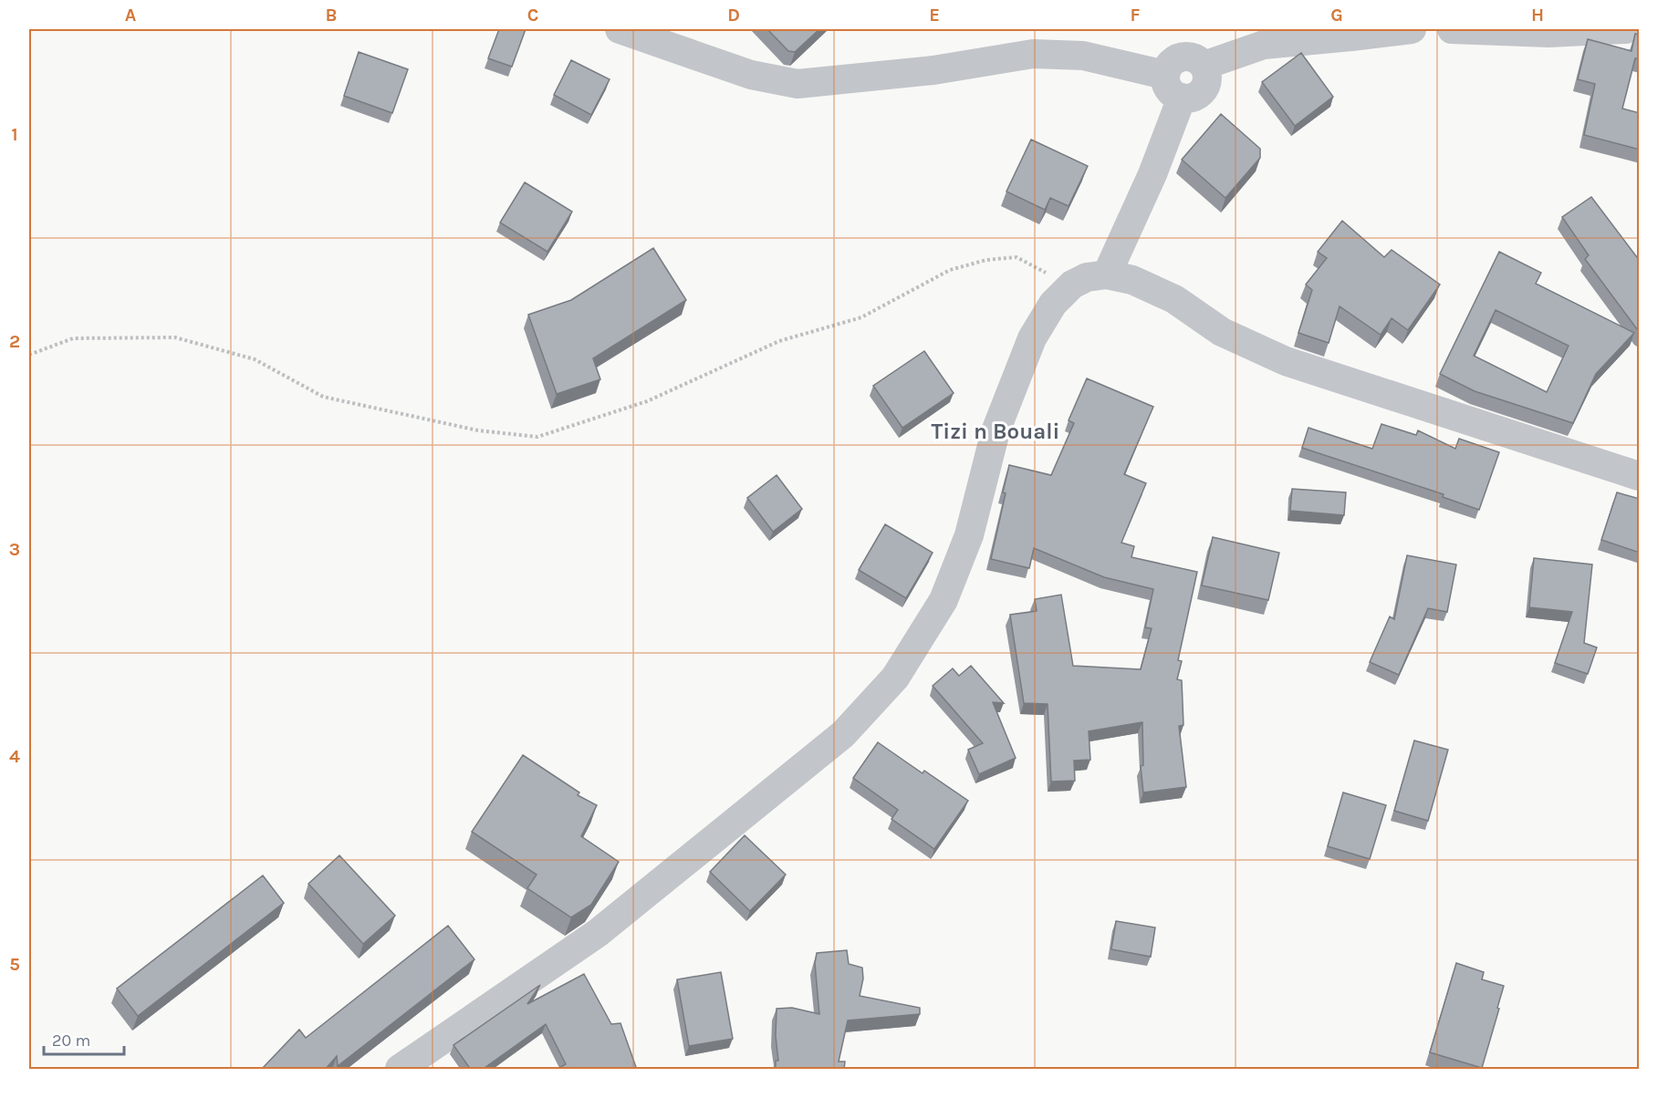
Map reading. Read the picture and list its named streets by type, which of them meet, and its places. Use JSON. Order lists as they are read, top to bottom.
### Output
{
  "districts": ["Tizi n Bouali"],
  "scale_bar": "20 m",
  "grid": {
    "columns": [
      "A",
      "B",
      "C",
      "D",
      "E",
      "F",
      "G",
      "H"
    ],
    "rows": [
      "1",
      "2",
      "3",
      "4",
      "5"
    ]
  }
}
